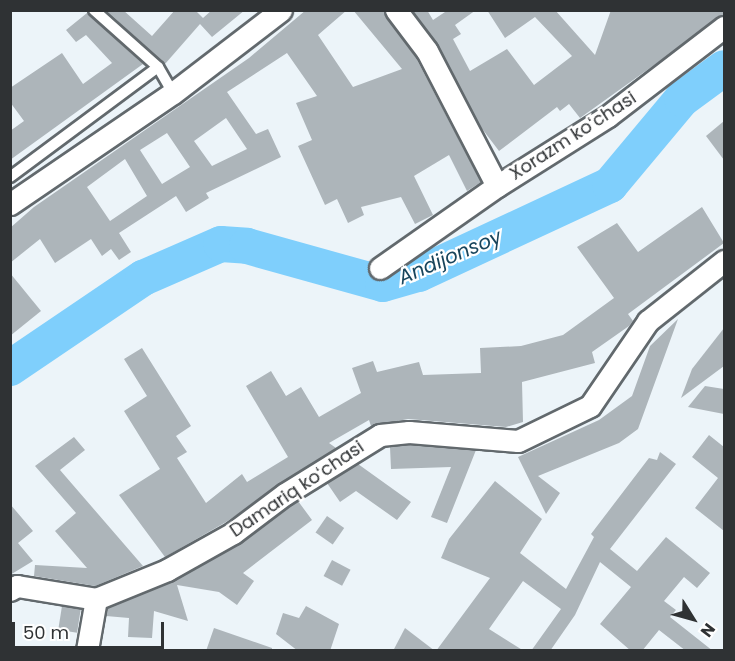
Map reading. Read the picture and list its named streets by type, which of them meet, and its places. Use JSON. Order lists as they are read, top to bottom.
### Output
{
  "streets": {
    "street": ["Xorazm koʻchasi", "Damariq koʻchasi"]
  },
  "water": ["Andijonsoy"],
  "scale_bar": "50 m",
  "north": "bottom right"
}
